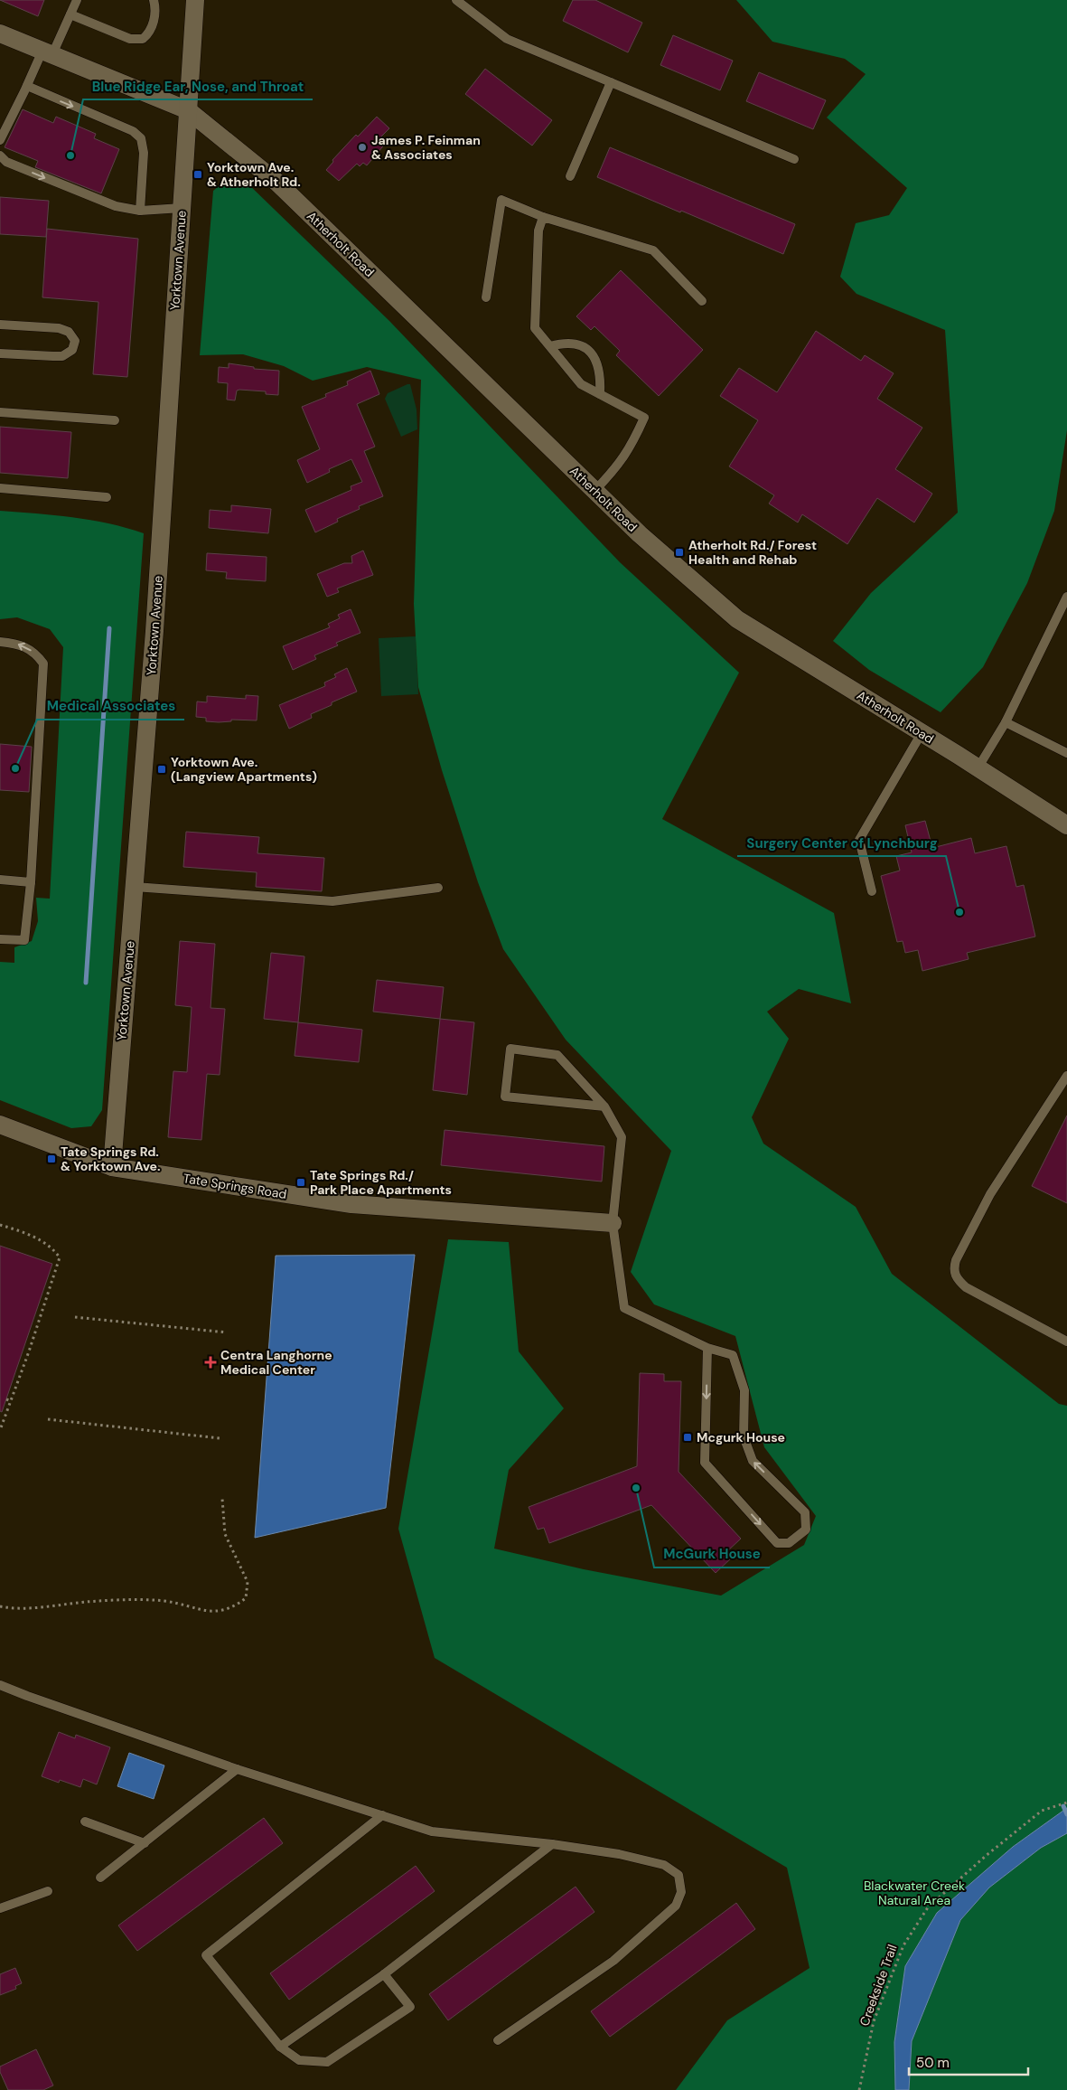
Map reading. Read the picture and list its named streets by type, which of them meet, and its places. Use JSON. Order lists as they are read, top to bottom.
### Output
{
  "streets": {
    "street": ["Atherholt Road", "Yorktown Avenue", "Tate Springs Road"],
    "path": ["Creekside Trail"]
  },
  "crossings": [
    ["Atherholt Road", "Yorktown Avenue"],
    ["Yorktown Avenue", "Tate Springs Road"]
  ],
  "parks": ["Blackwater Creek Natural Area"],
  "places": {
    "other": [
      "James P. Feinman & Associates",
      "Blue Ridge Ear, Nose, and Throat",
      "Medical Associates",
      "Surgery Center of Lynchburg",
      "McGurk House"
    ],
    "transit": [
      "Yorktown Ave. & Atherholt Rd.",
      "Atherholt Rd./ Forest Health and Rehab",
      "Yorktown Ave. (Langview Apartments)",
      "Tate Springs Rd. & Yorktown Ave.",
      "Tate Springs Rd./ Park Place Apartments",
      "Mcgurk House"
    ],
    "health": ["Centra Langhorne Medical Center"]
  },
  "scale_bar": "50 m"
}
